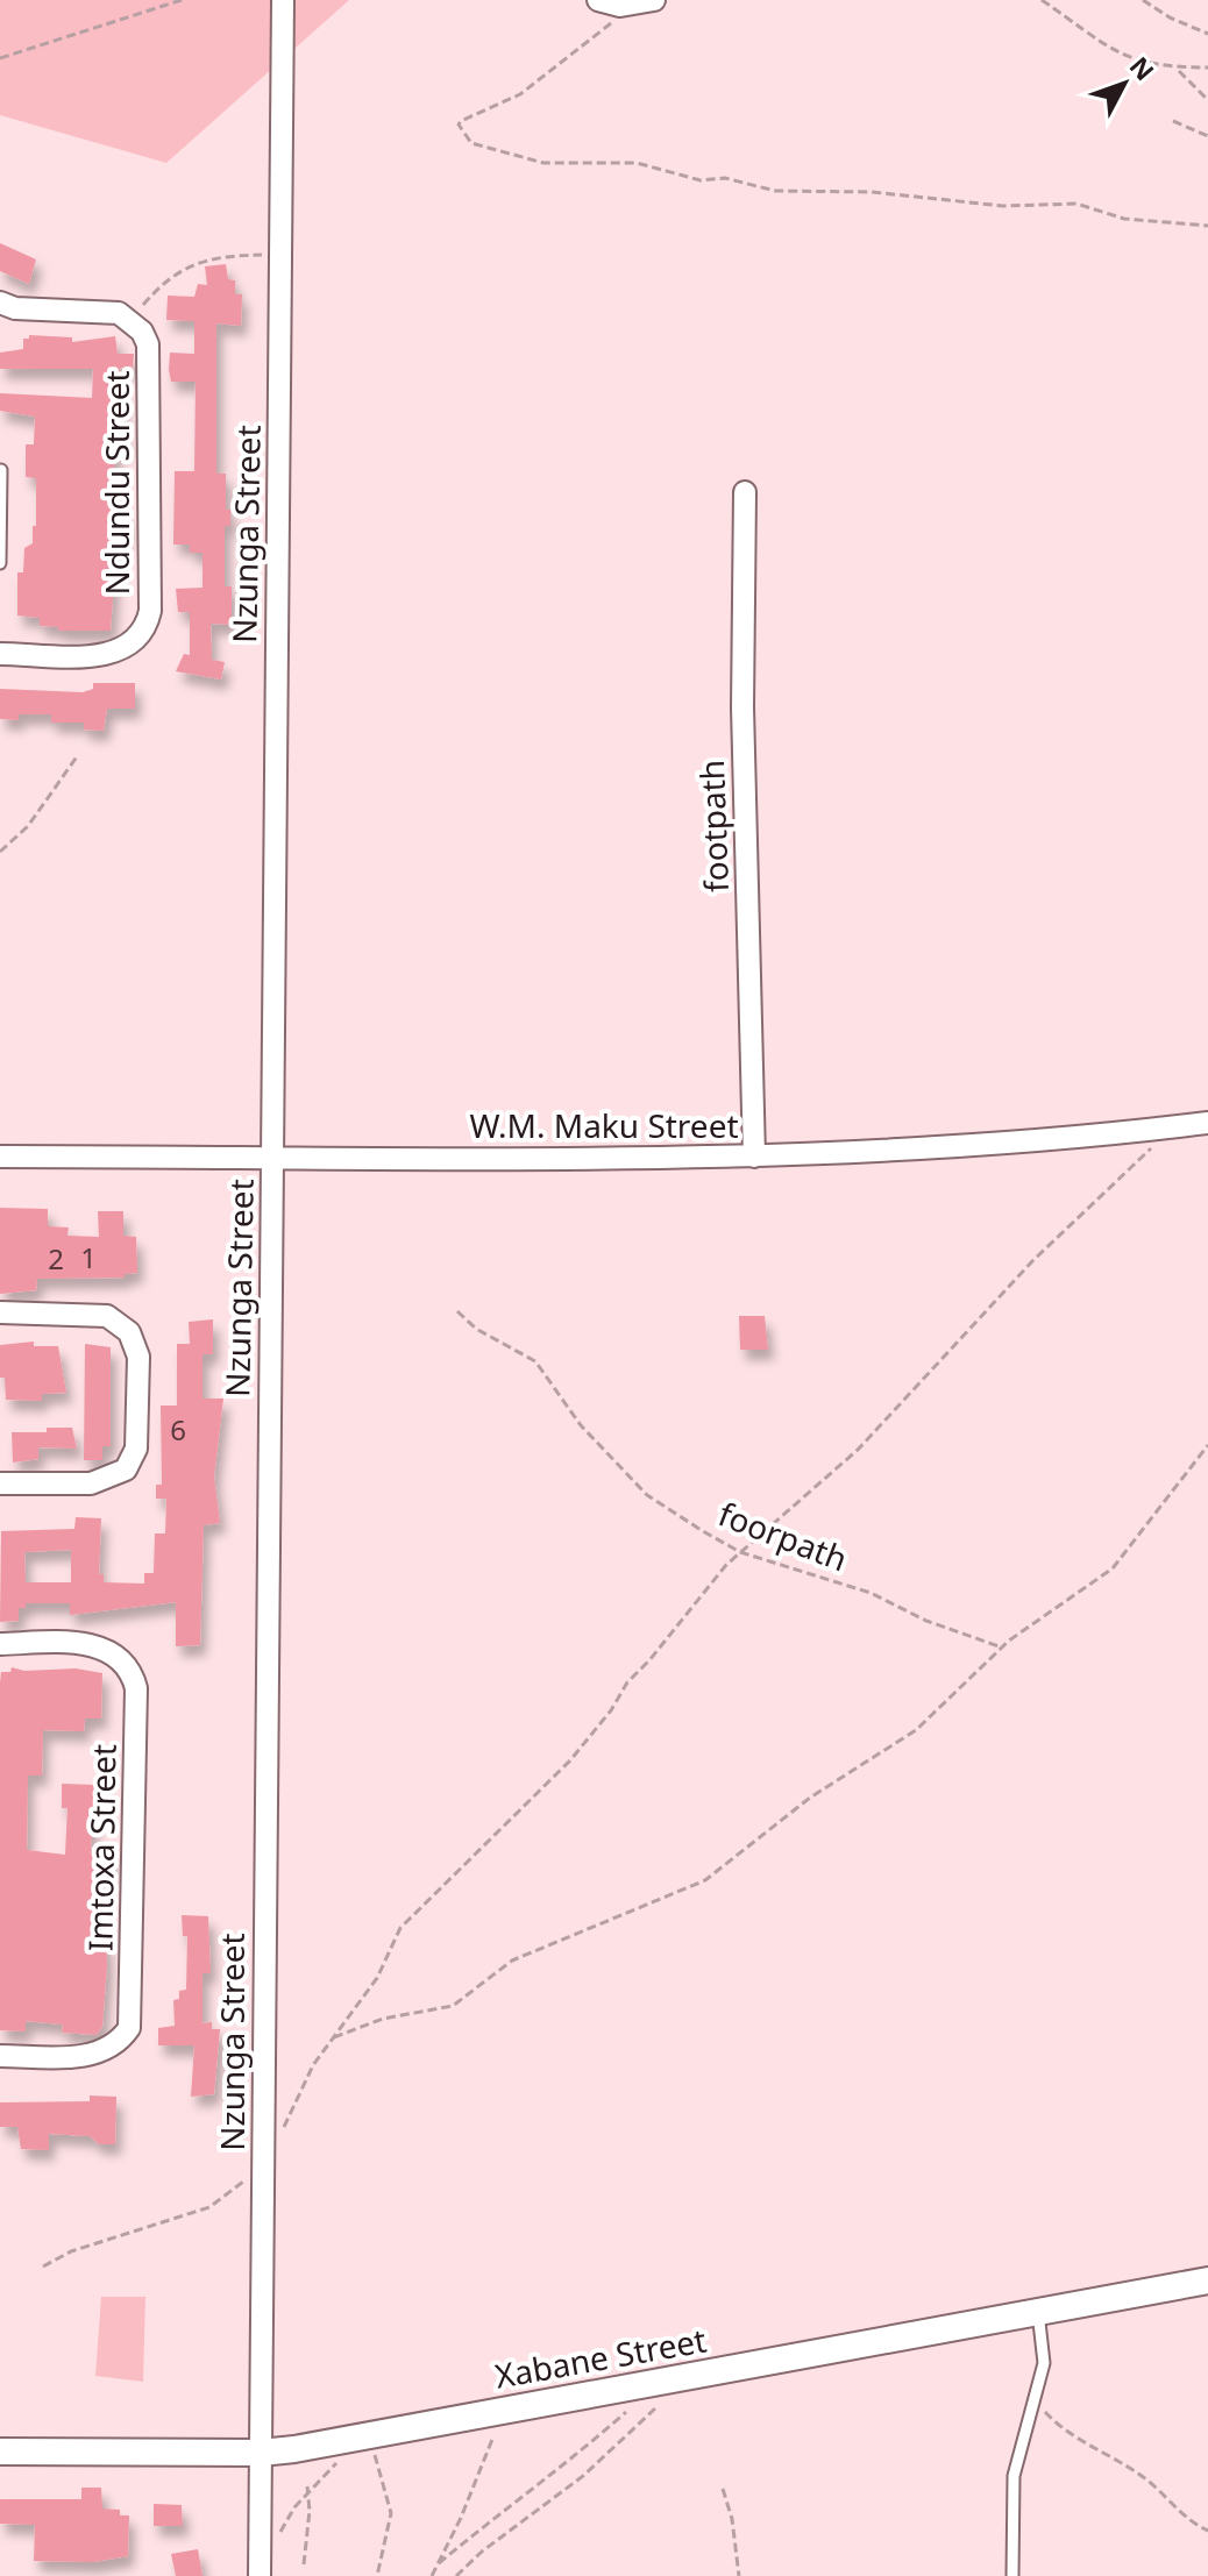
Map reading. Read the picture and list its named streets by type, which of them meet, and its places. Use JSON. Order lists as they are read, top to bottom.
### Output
{
  "streets": {
    "street": [
      "Ndundu Street",
      "Nzunga Street",
      "footpath",
      "W.M. Maku Street",
      "Imtoxa Street",
      "Xabane Street"
    ],
    "path": ["foorpath"]
  },
  "crossings": [
    ["Nzunga Street", "W.M. Maku Street"],
    ["Nzunga Street", "Xabane Street"],
    ["footpath", "W.M. Maku Street"]
  ],
  "house_numbers": ["1", "2", "6"],
  "north": "top right"
}
